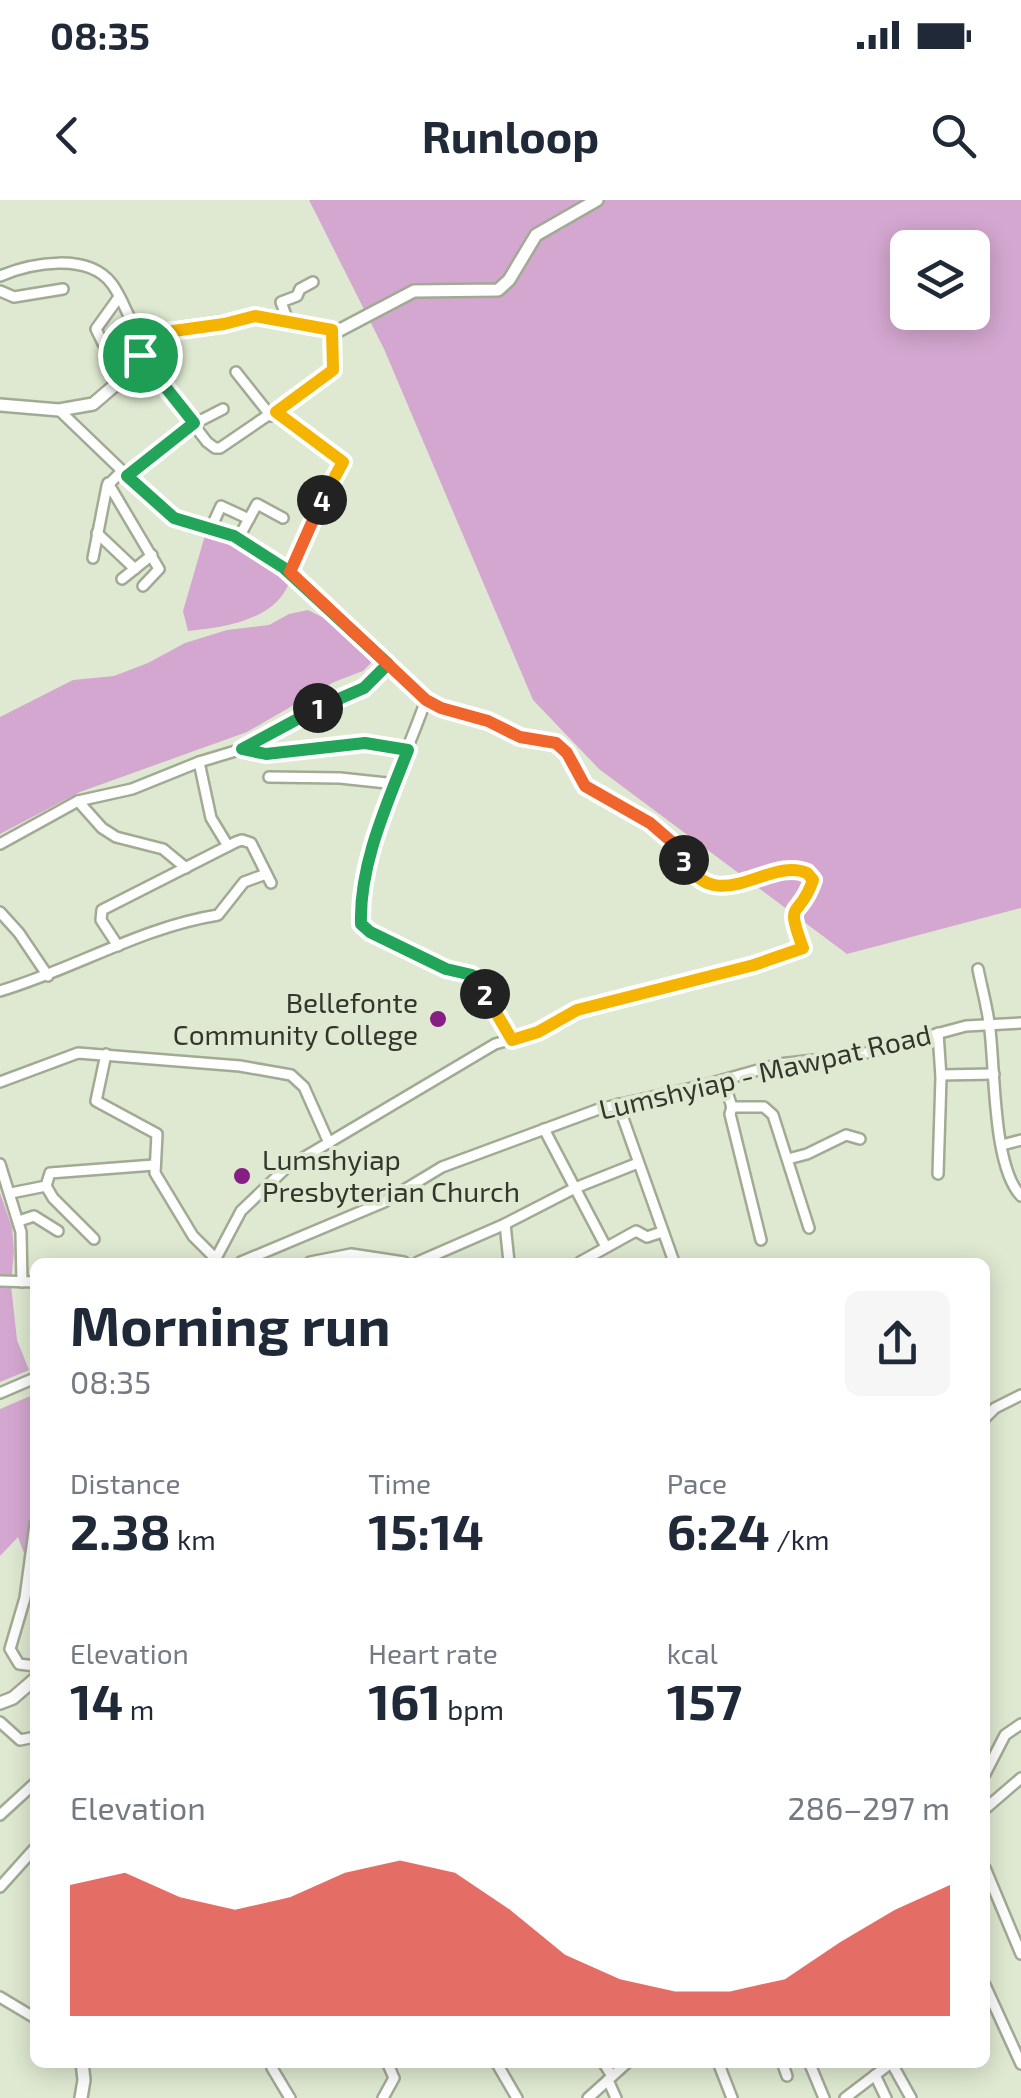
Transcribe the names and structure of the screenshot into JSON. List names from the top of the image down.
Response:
{
  "streets": {
    "street": ["Lumshyiap - Mawpat Road"]
  },
  "places": ["Bellefonte Community College", "Lumshyiap Presbyterian Church"],
  "page": {
    "status": "08:35",
    "header": "Runloop",
    "pins": [
      "4",
      "1",
      "3",
      "2"
    ],
    "heading": ["Morning run", "08:35"],
    "stats": [
      ["Distance", "2.38 km"],
      ["Time", "15:14"],
      ["Pace", "6:24 /km"],
      ["Elevation", "14 m"],
      ["Heart rate", "161 bpm"],
      ["kcal", "157"]
    ],
    "chart": ["Elevation", "286–297 m"]
  }
}
